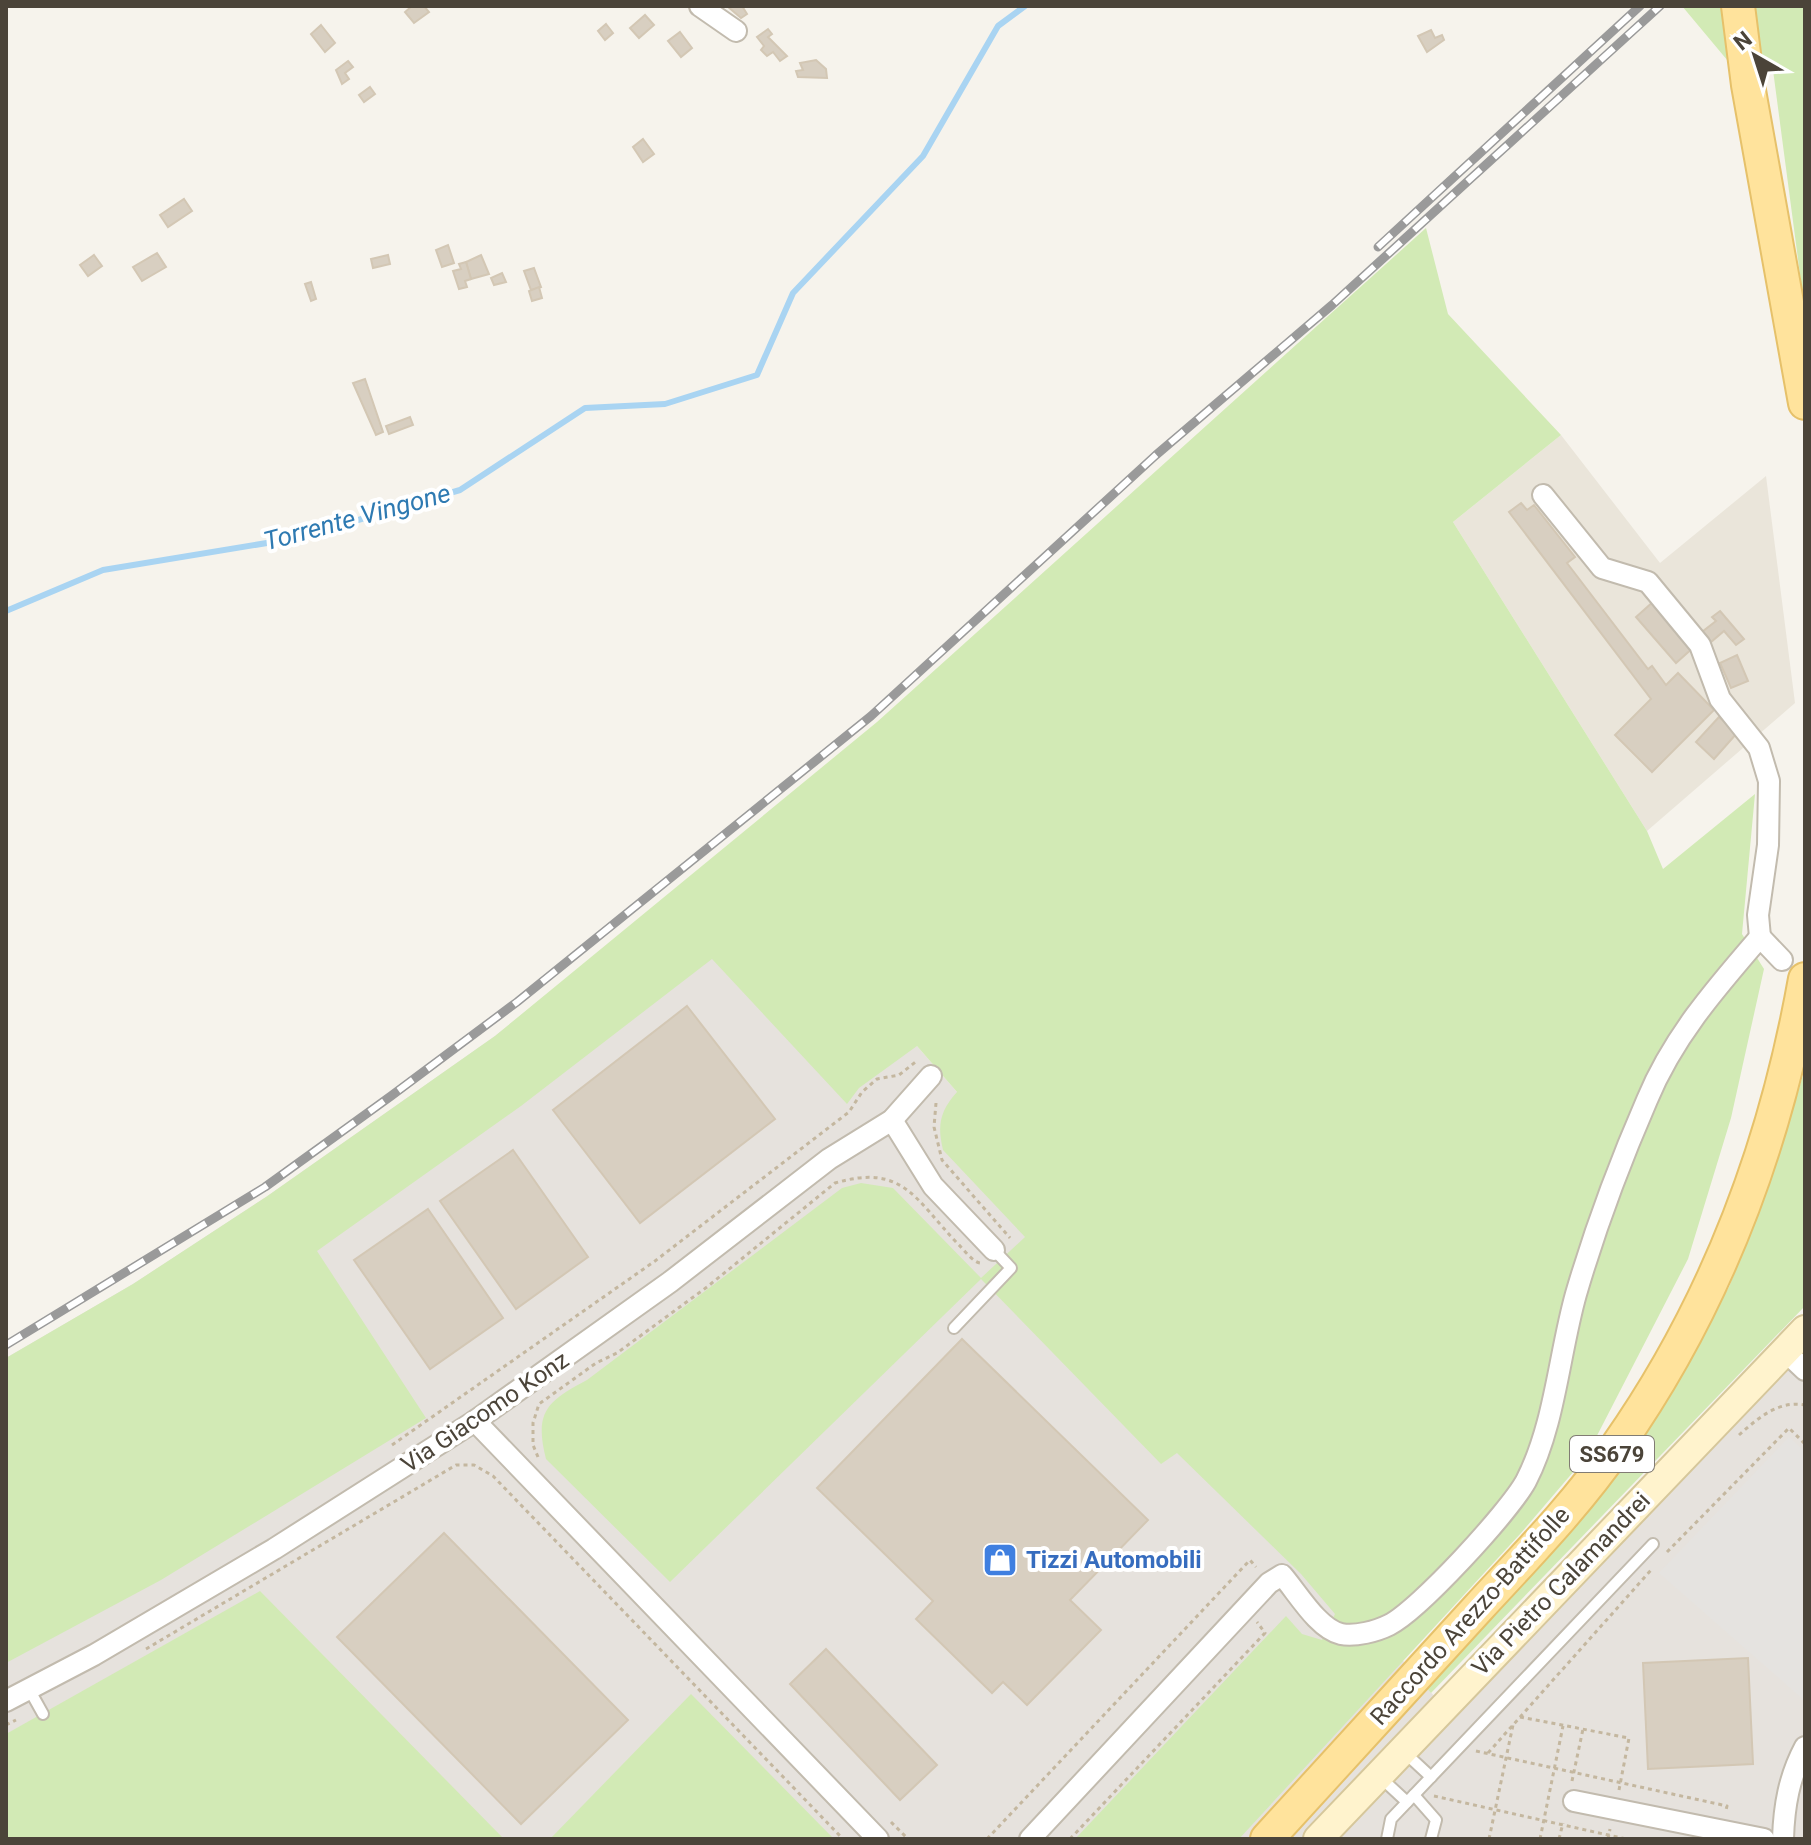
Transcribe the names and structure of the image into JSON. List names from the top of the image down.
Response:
{
  "streets": {
    "main road": ["SS679", "Via Pietro Calamandrei", "Raccordo Arezzo-Battifolle"],
    "street": ["Via Giacomo Konz"]
  },
  "water": ["Torrente Vingone"],
  "places": {
    "shop": ["Tizzi Automobili"]
  },
  "north": "top left"
}
